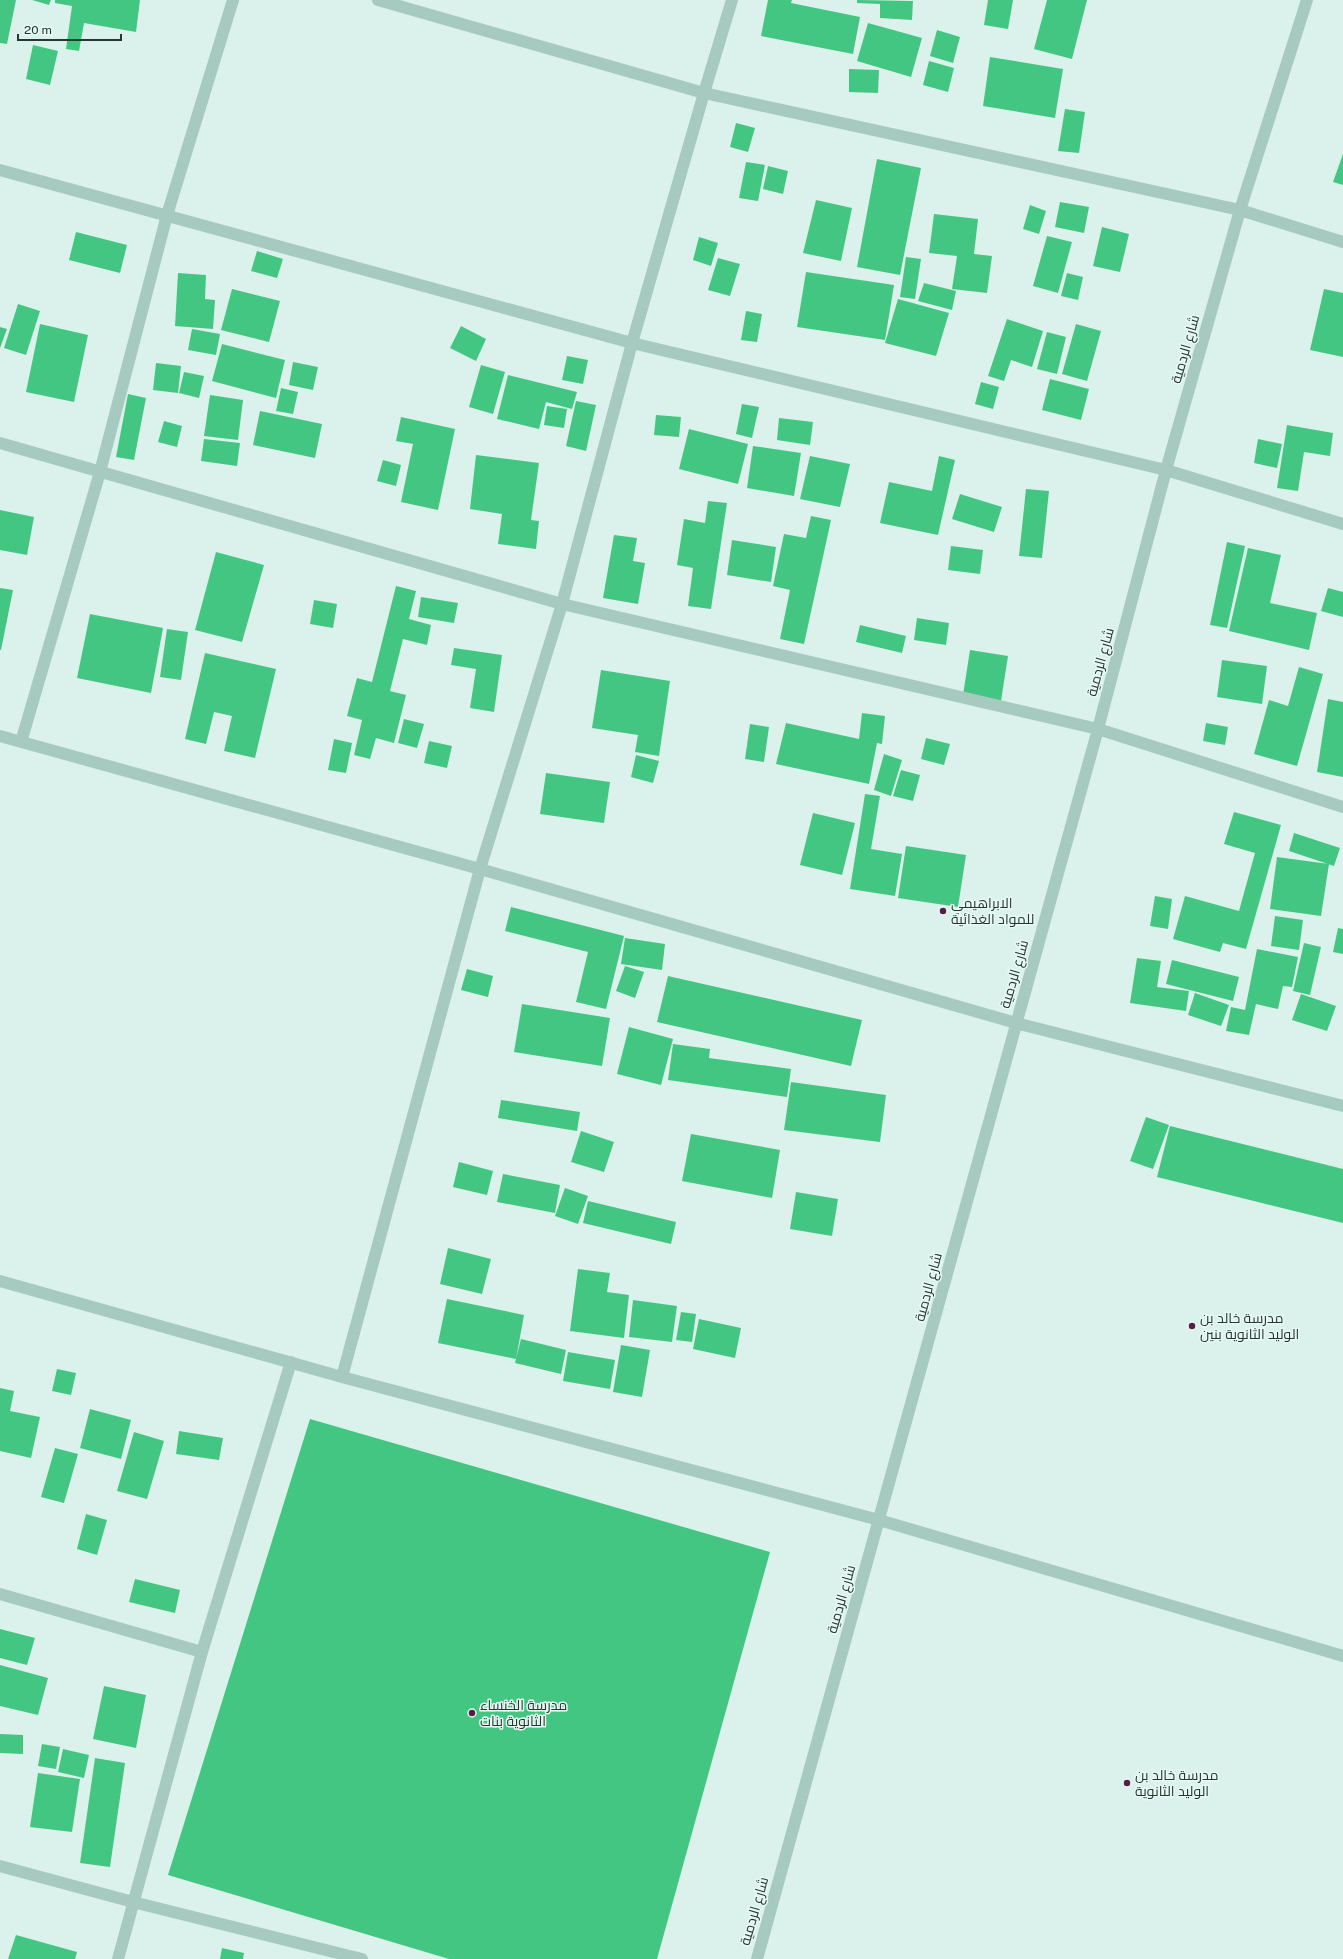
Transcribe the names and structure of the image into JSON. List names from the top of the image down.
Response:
{
  "streets": {
    "street": ["شارع الردمية"]
  },
  "places": [
    "الابراهيمي للمواد الغذائية",
    "مدرسة خالد بن الوليد الثانوية بنين",
    "مدرسة الخنساء الثانوية بنات",
    "مدرسة خالد بن الوليد الثانوية"
  ],
  "scale_bar": "20 m"
}
